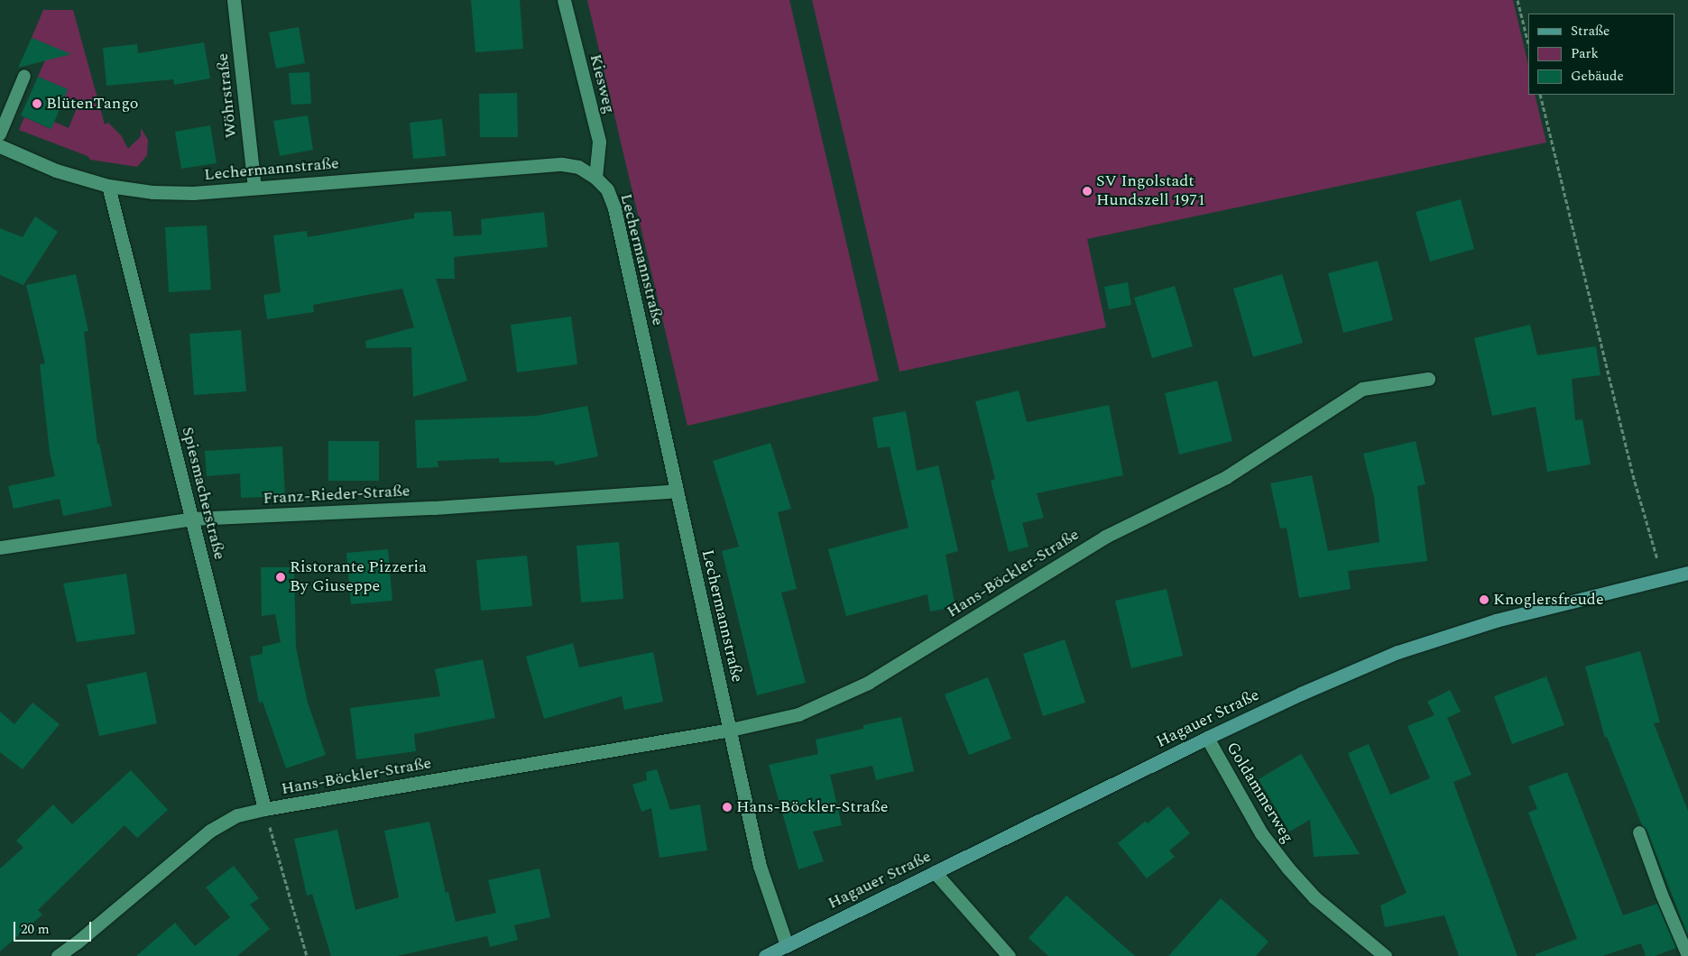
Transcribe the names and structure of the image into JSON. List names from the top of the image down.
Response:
{
  "streets": {
    "street": [
      "Kiesweg",
      "Wöhrstraße",
      "Lechermannstraße",
      "Spiesmacherstraße",
      "Franz-Rieder-Straße",
      "Hans-Böckler-Straße",
      "Hagauer Straße",
      "Goldammerweg"
    ]
  },
  "crossings": [
    ["Kiesweg", "Lechermannstraße"],
    ["Wöhrstraße", "Lechermannstraße"],
    ["Lechermannstraße", "Spiesmacherstraße"],
    ["Lechermannstraße", "Franz-Rieder-Straße"],
    ["Lechermannstraße", "Hans-Böckler-Straße"],
    ["Lechermannstraße", "Hagauer Straße"],
    ["Spiesmacherstraße", "Franz-Rieder-Straße"],
    ["Spiesmacherstraße", "Hans-Böckler-Straße"],
    ["Hagauer Straße", "Goldammerweg"]
  ],
  "places": [
    "BlütenTango",
    "SV Ingolstadt Hundszell 1971",
    "Ristorante Pizzeria By Giuseppe",
    "Knoglersfreude",
    "Hans-Böckler-Straße"
  ],
  "legend": ["Straße", "Park", "Gebäude"],
  "scale_bar": "20 m"
}
